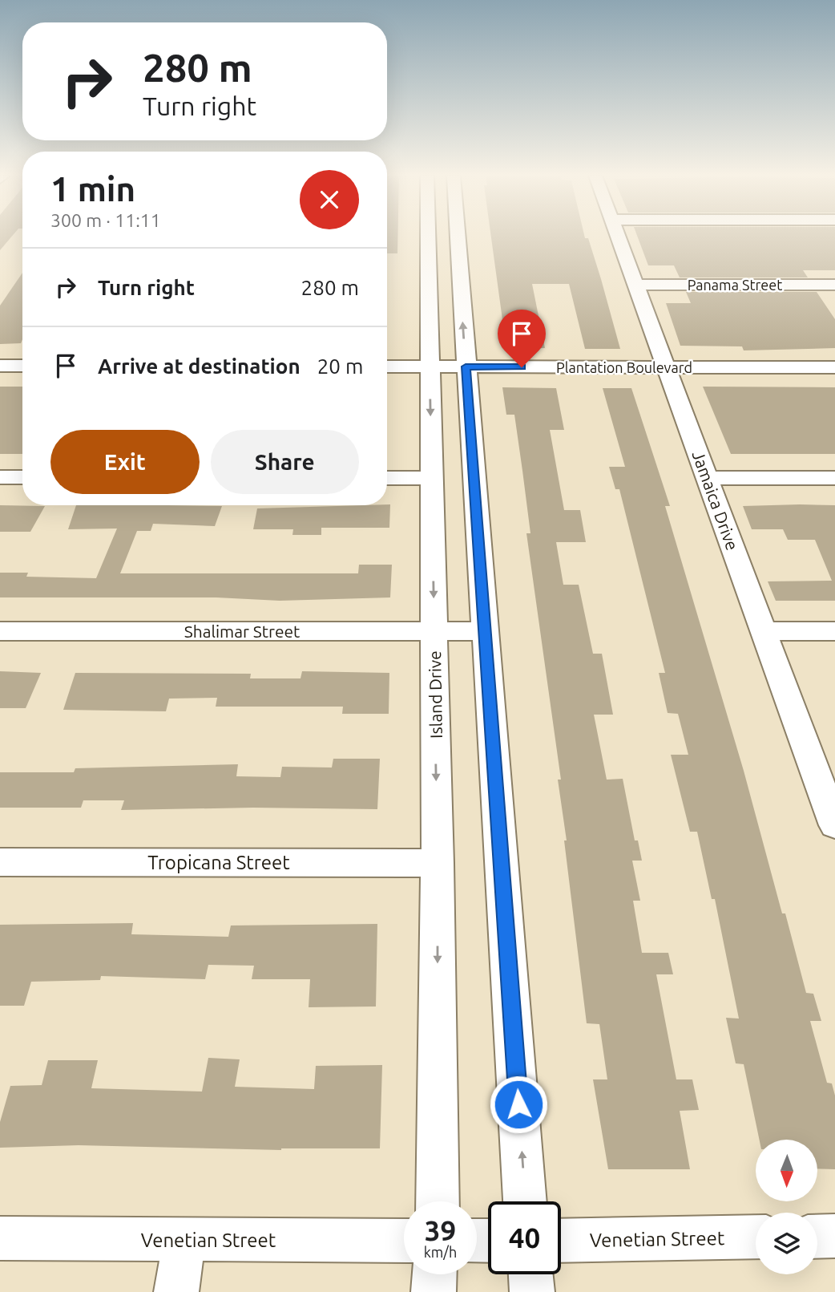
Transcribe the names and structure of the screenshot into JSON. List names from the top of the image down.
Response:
{
  "streets": {
    "street": [
      "Panama Street",
      "Plantation Boulevard",
      "Jamaica Drive",
      "Shalimar Street",
      "Island Drive",
      "Tropicana Street",
      "Venetian Street"
    ]
  },
  "crossings": [
    ["Panama Street", "Jamaica Drive"],
    ["Plantation Boulevard", "Jamaica Drive"],
    ["Plantation Boulevard", "Island Drive"],
    ["Shalimar Street", "Island Drive"],
    ["Island Drive", "Tropicana Street"]
  ],
  "north": "bottom",
  "page": {
    "turn": ["280 m", "Turn right"],
    "heading": ["1 min", "300 m · 11:11"],
    "list": [
      {
        "name": "Turn right",
        "value": "280 m"
      },
      {
        "name": "Arrive at destination",
        "value": "20 m"
      }
    ],
    "buttons": ["Exit", "Share"],
    "speed": "39 km/h",
    "limit": "40"
  }
}
